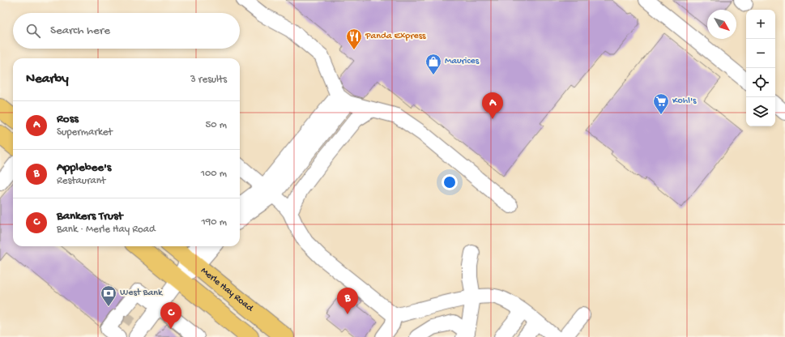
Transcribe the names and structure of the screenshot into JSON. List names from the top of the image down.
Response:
{
  "streets": {
    "main road": ["Merle Hay Road"]
  },
  "places": {
    "restaurant": ["Panda Express"],
    "shop": ["Maurices"],
    "supermarket": ["Kohl's"],
    "bank": ["West Bank"]
  },
  "north": "bottom right",
  "page": {
    "map_buttons": ["+", "−"],
    "search": "Search here",
    "heading": ["Nearby", "3 results"],
    "pins": ["A", "B", "C"],
    "list": [
      {
        "mark": "A",
        "name": "Ross",
        "note": "Supermarket",
        "value": "50 m"
      },
      {
        "mark": "B",
        "name": "Applebee's",
        "note": "Restaurant",
        "value": "100 m"
      },
      {
        "mark": "C",
        "name": "Bankers Trust",
        "note": "Bank · Merle Hay Road",
        "value": "190 m"
      }
    ]
  }
}
